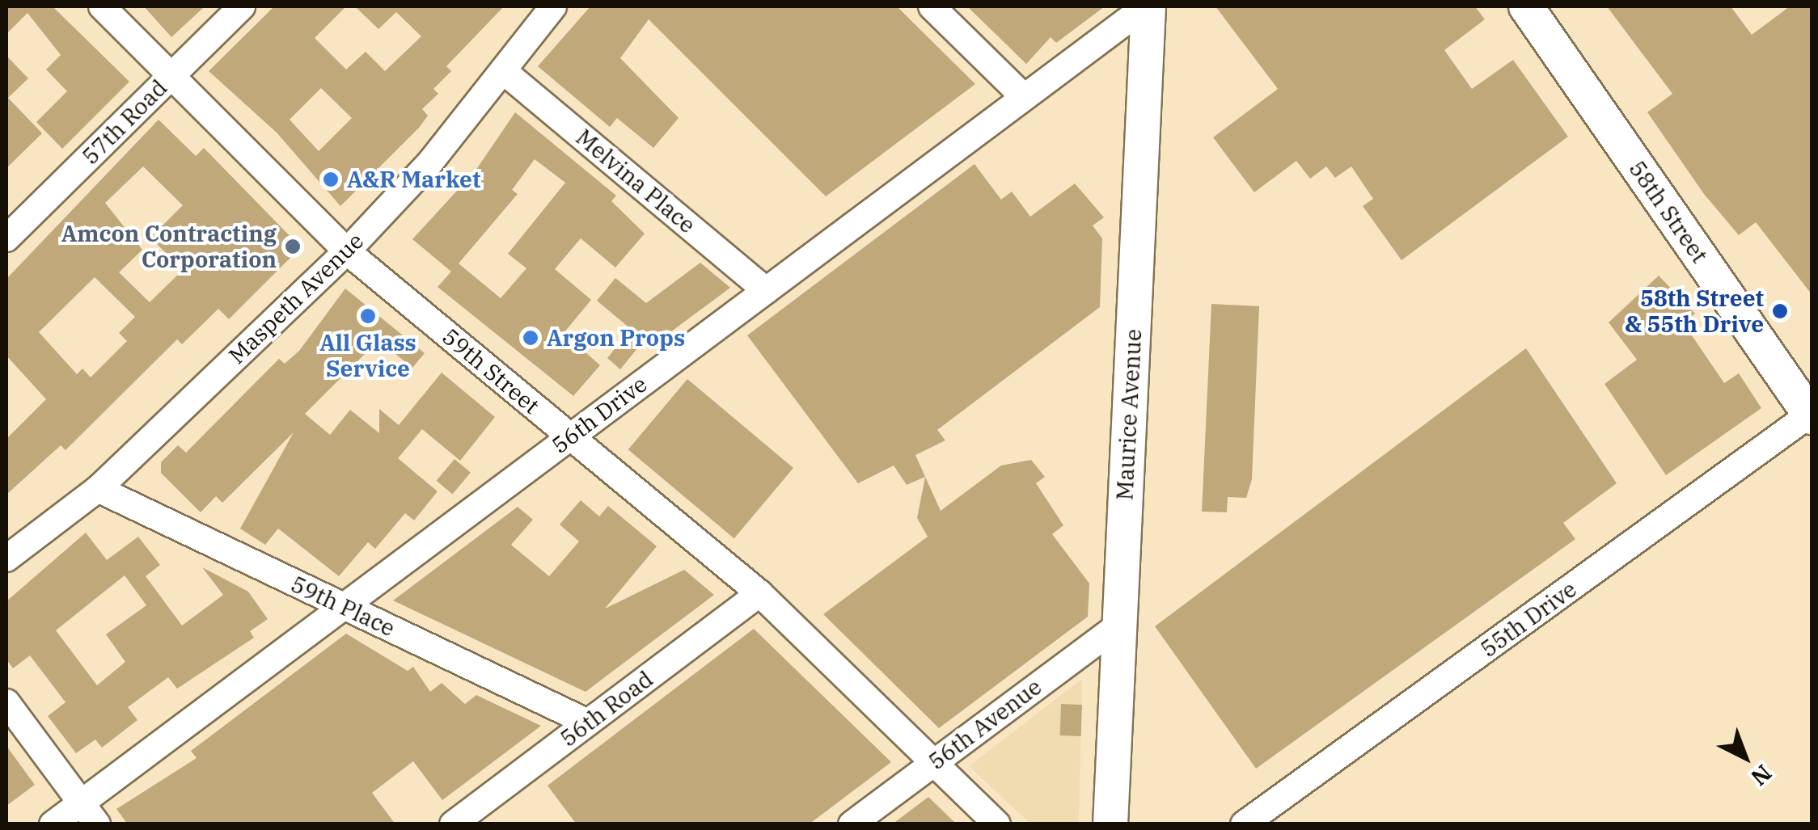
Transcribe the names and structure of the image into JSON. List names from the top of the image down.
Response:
{
  "streets": {
    "main road": ["58th Street", "Maurice Avenue"],
    "street": [
      "57th Road",
      "Melvina Place",
      "Maspeth Avenue",
      "59th Street",
      "56th Drive",
      "59th Place",
      "55th Drive",
      "56th Road",
      "56th Avenue"
    ]
  },
  "crossings": [
    ["57th Road", "59th Street"],
    ["Melvina Place", "Maspeth Avenue"],
    ["Melvina Place", "56th Drive"],
    ["58th Street", "55th Drive"],
    ["Maspeth Avenue", "59th Street"],
    ["Maspeth Avenue", "59th Place"],
    ["59th Street", "56th Drive"],
    ["59th Street", "56th Road"],
    ["59th Street", "56th Avenue"],
    ["56th Drive", "Maurice Avenue"],
    ["56th Drive", "59th Place"],
    ["Maurice Avenue", "56th Avenue"],
    ["59th Place", "56th Road"]
  ],
  "places": [
    "A&R Market",
    "Amcon Contracting Corporation",
    "58th Street & 55th Drive",
    "All Glass Service",
    "Argon Props"
  ],
  "north": "bottom right"
}
